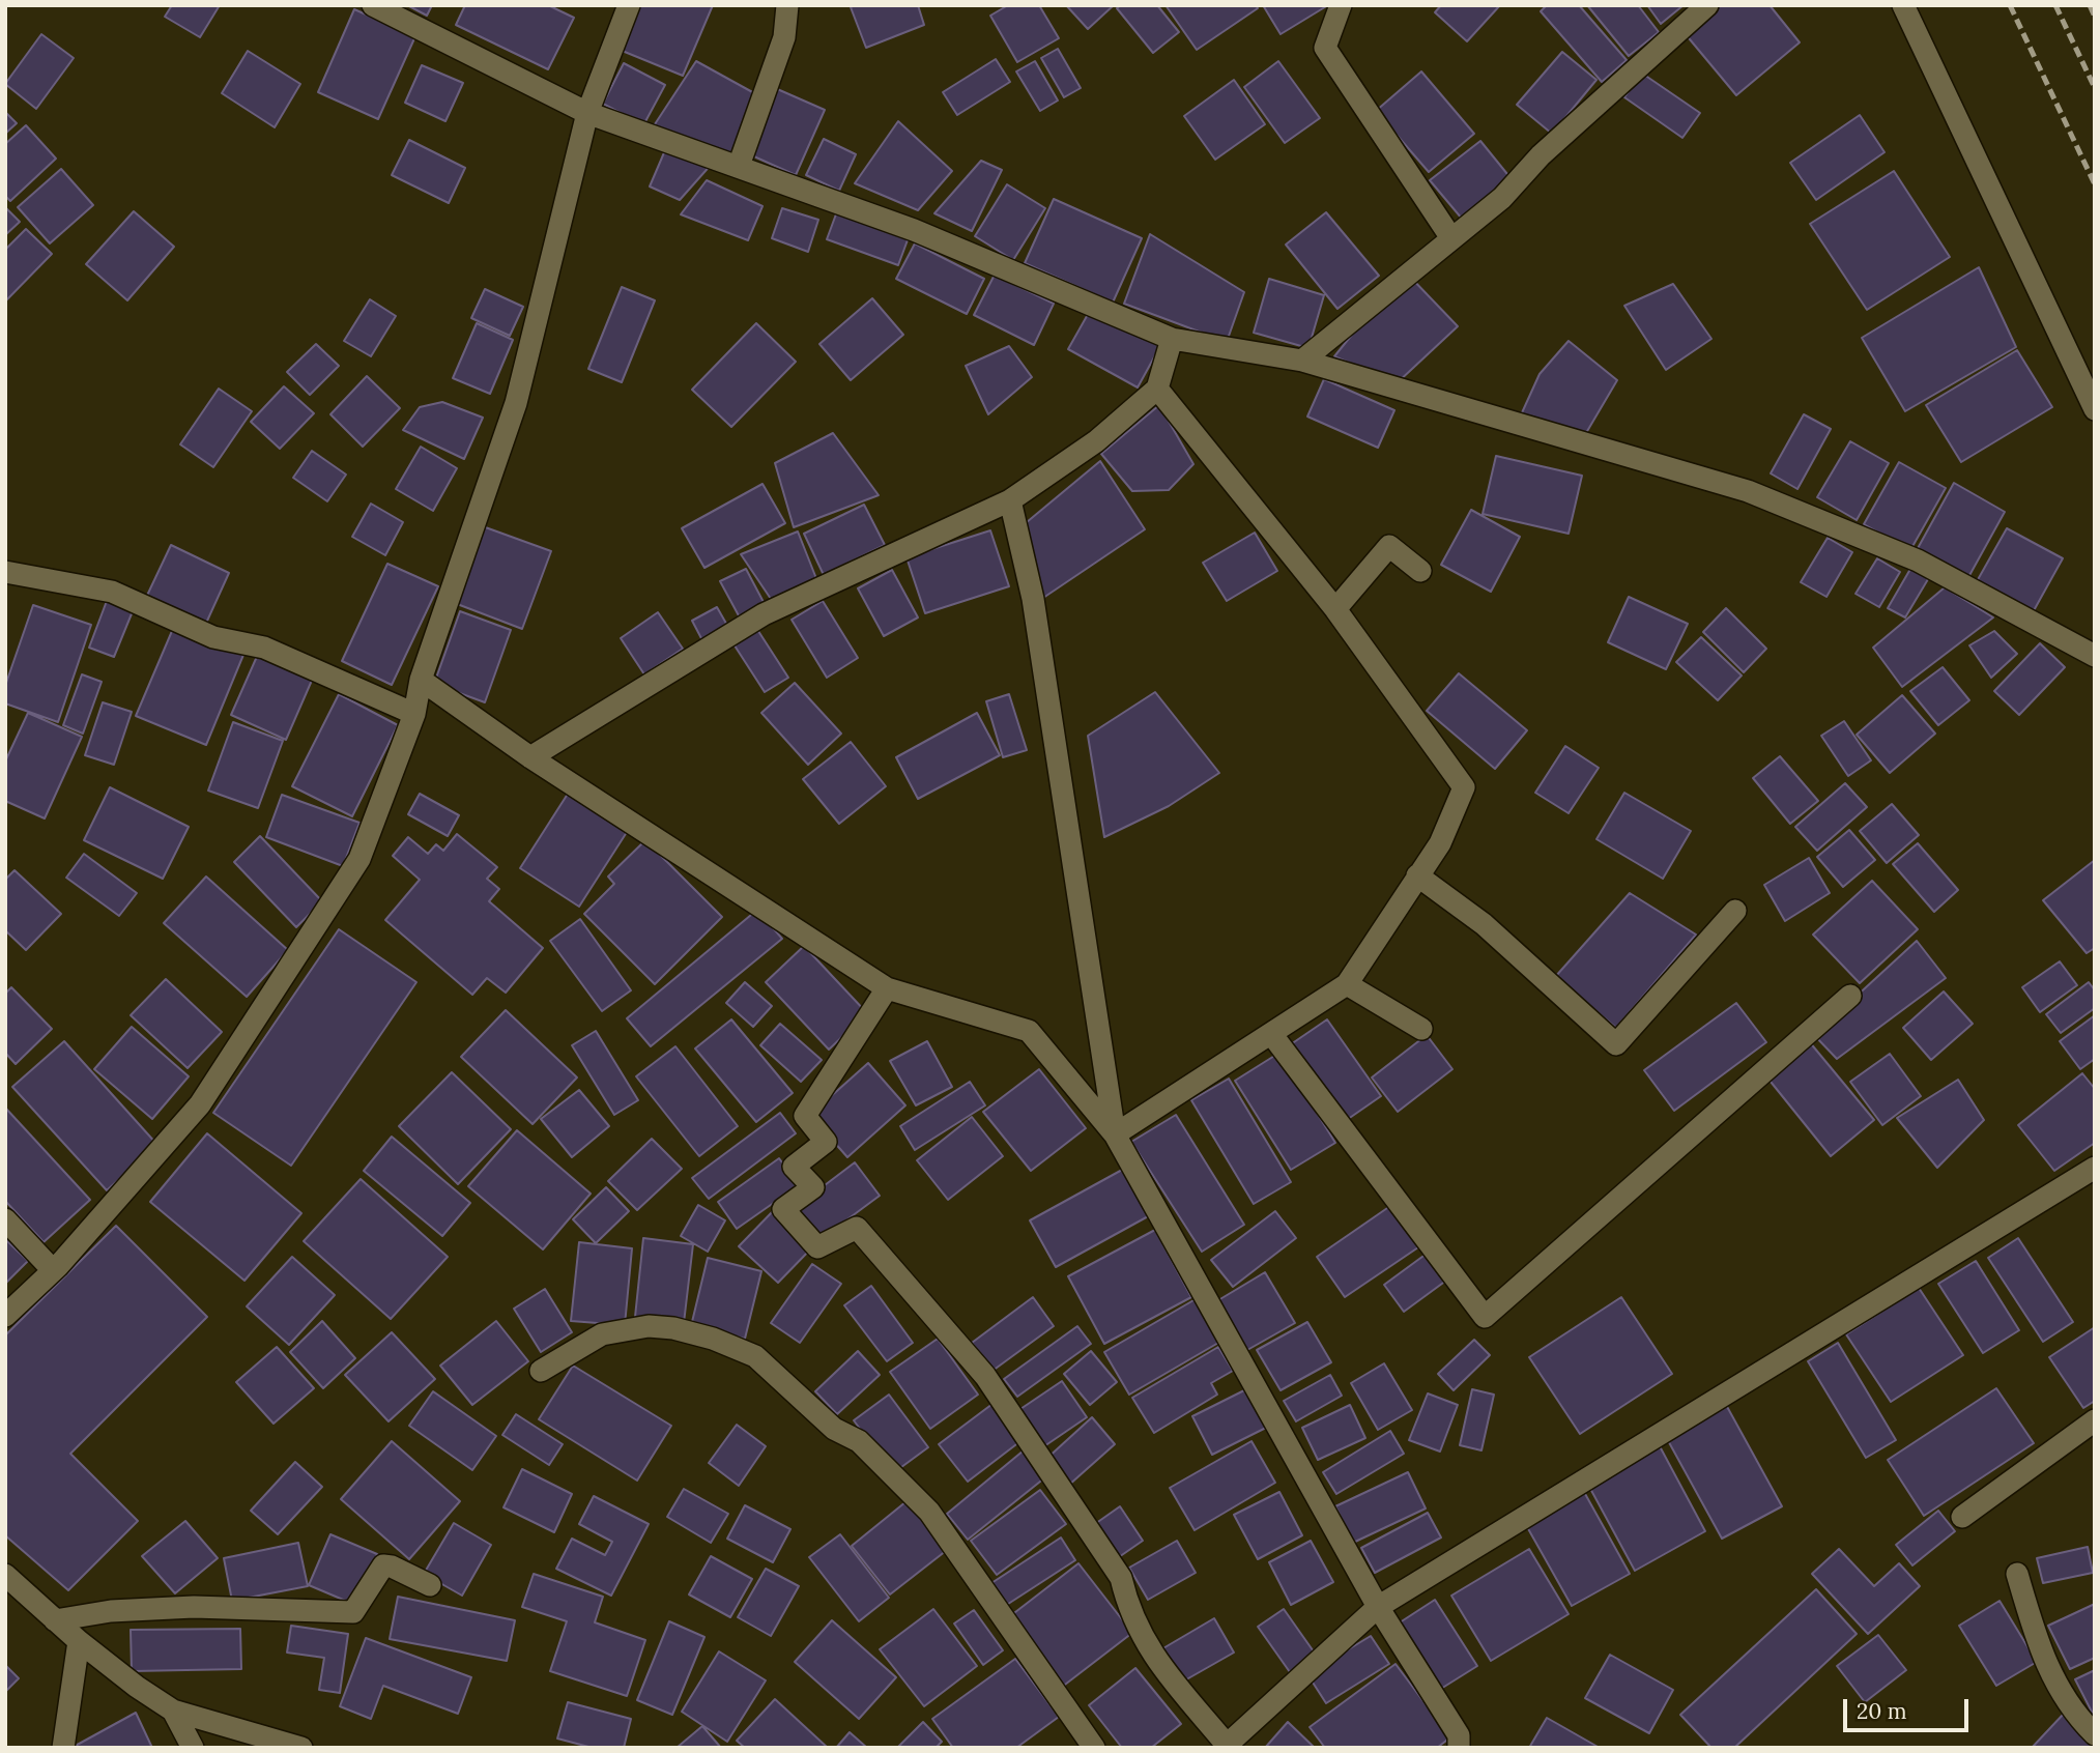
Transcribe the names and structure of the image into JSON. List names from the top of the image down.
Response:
{
  "scale_bar": "20 m"
}
